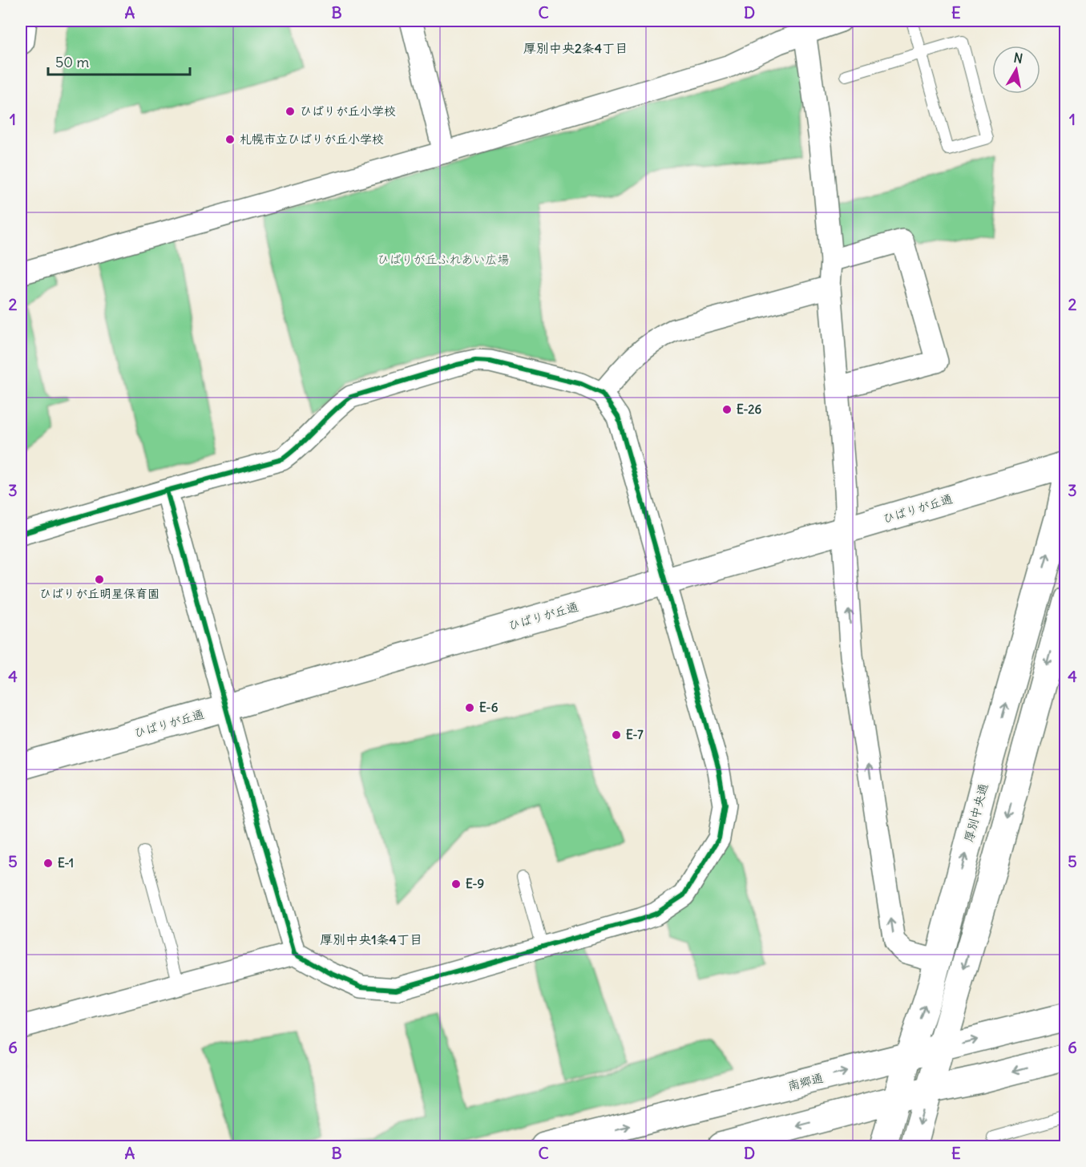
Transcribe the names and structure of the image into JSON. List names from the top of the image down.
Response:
{
  "streets": {
    "street": ["ひばりが丘通", "厚別中央通", "南郷通"]
  },
  "crossings": [
    ["厚別中央通", "南郷通"]
  ],
  "districts": ["厚別中央2条4丁目", "厚別中央1条4丁目"],
  "parks": ["ひばりが丘ふれあい広場"],
  "places": [
    "ひばりが丘小学校",
    "札幌市立ひばりが丘小学校",
    "E-26",
    "ひばりが丘明星保育園",
    "E-6",
    "E-7",
    "E-1",
    "E-9"
  ],
  "scale_bar": "50 m",
  "north": "top",
  "grid": {
    "columns": [
      "A",
      "B",
      "C",
      "D",
      "E"
    ],
    "rows": [
      "1",
      "2",
      "3",
      "4",
      "5",
      "6"
    ]
  }
}
